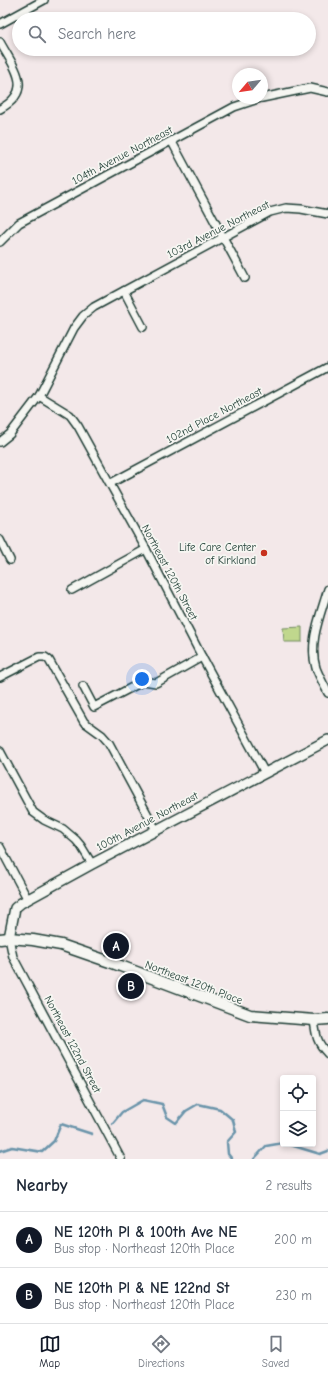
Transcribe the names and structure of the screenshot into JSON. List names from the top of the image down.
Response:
{
  "streets": {
    "main road": ["Northeast 120th Place"],
    "street": [
      "104th Avenue Northeast",
      "103rd Avenue Northeast",
      "102nd Place Northeast",
      "Northeast 120th Street",
      "100th Avenue Northeast",
      "Northeast 122nd Street"
    ]
  },
  "crossings": [
    ["103rd Avenue Northeast", "Northeast 120th Street"],
    ["102nd Place Northeast", "Northeast 120th Street"],
    ["Northeast 120th Street", "100th Avenue Northeast"],
    ["100th Avenue Northeast", "Northeast 120th Place"],
    ["100th Avenue Northeast", "Northeast 122nd Street"],
    ["Northeast 120th Place", "Northeast 122nd Street"]
  ],
  "places": ["Life Care Center of Kirkland"],
  "north": "bottom left",
  "page": {
    "search": "Search here",
    "pins": ["A", "B"],
    "heading": ["Nearby", "2 results"],
    "list": [
      {
        "mark": "A",
        "name": "NE 120th Pl & 100th Ave NE",
        "note": "Bus stop · Northeast 120th Place",
        "value": "200 m"
      },
      {
        "mark": "B",
        "name": "NE 120th Pl & NE 122nd St",
        "note": "Bus stop · Northeast 120th Place",
        "value": "230 m"
      }
    ],
    "nav": ["Map", "Directions", "Saved"]
  }
}
